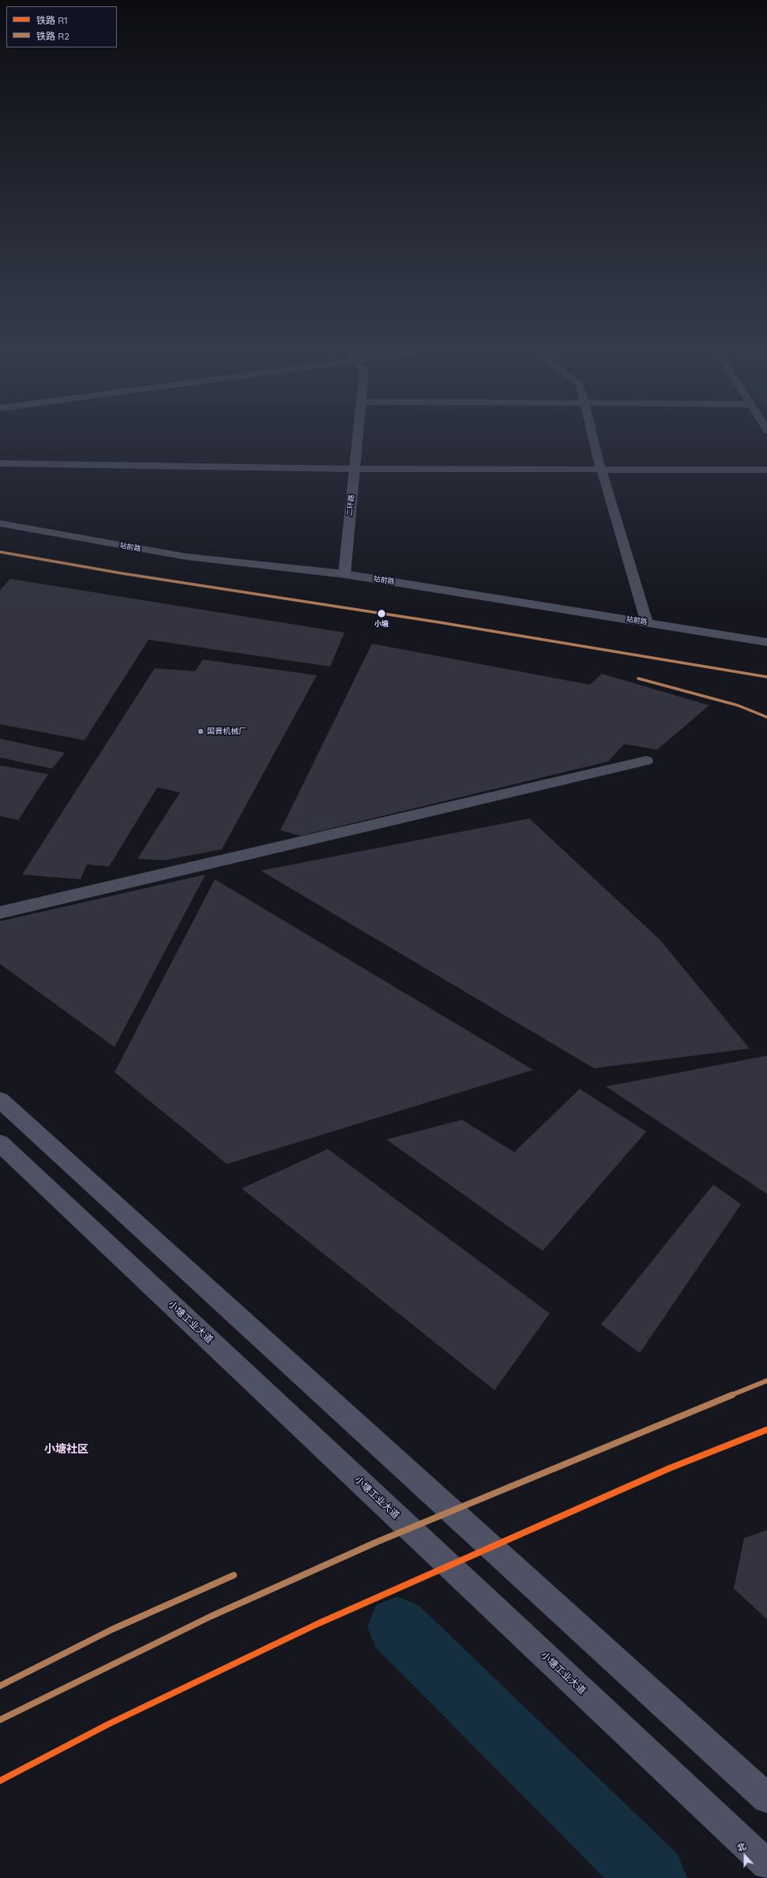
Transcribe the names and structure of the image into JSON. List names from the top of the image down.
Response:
{
  "streets": {
    "main road": ["二环路", "小塘工业大道"],
    "street": ["站前路"]
  },
  "crossings": [
    ["二环路", "站前路"]
  ],
  "districts": ["小塘社区"],
  "places": ["小塘", "国晋机械厂"],
  "lines": ["rail line R2", "rail line R1"],
  "legend": ["铁路 R1", "铁路 R2"],
  "north": "top"
}
